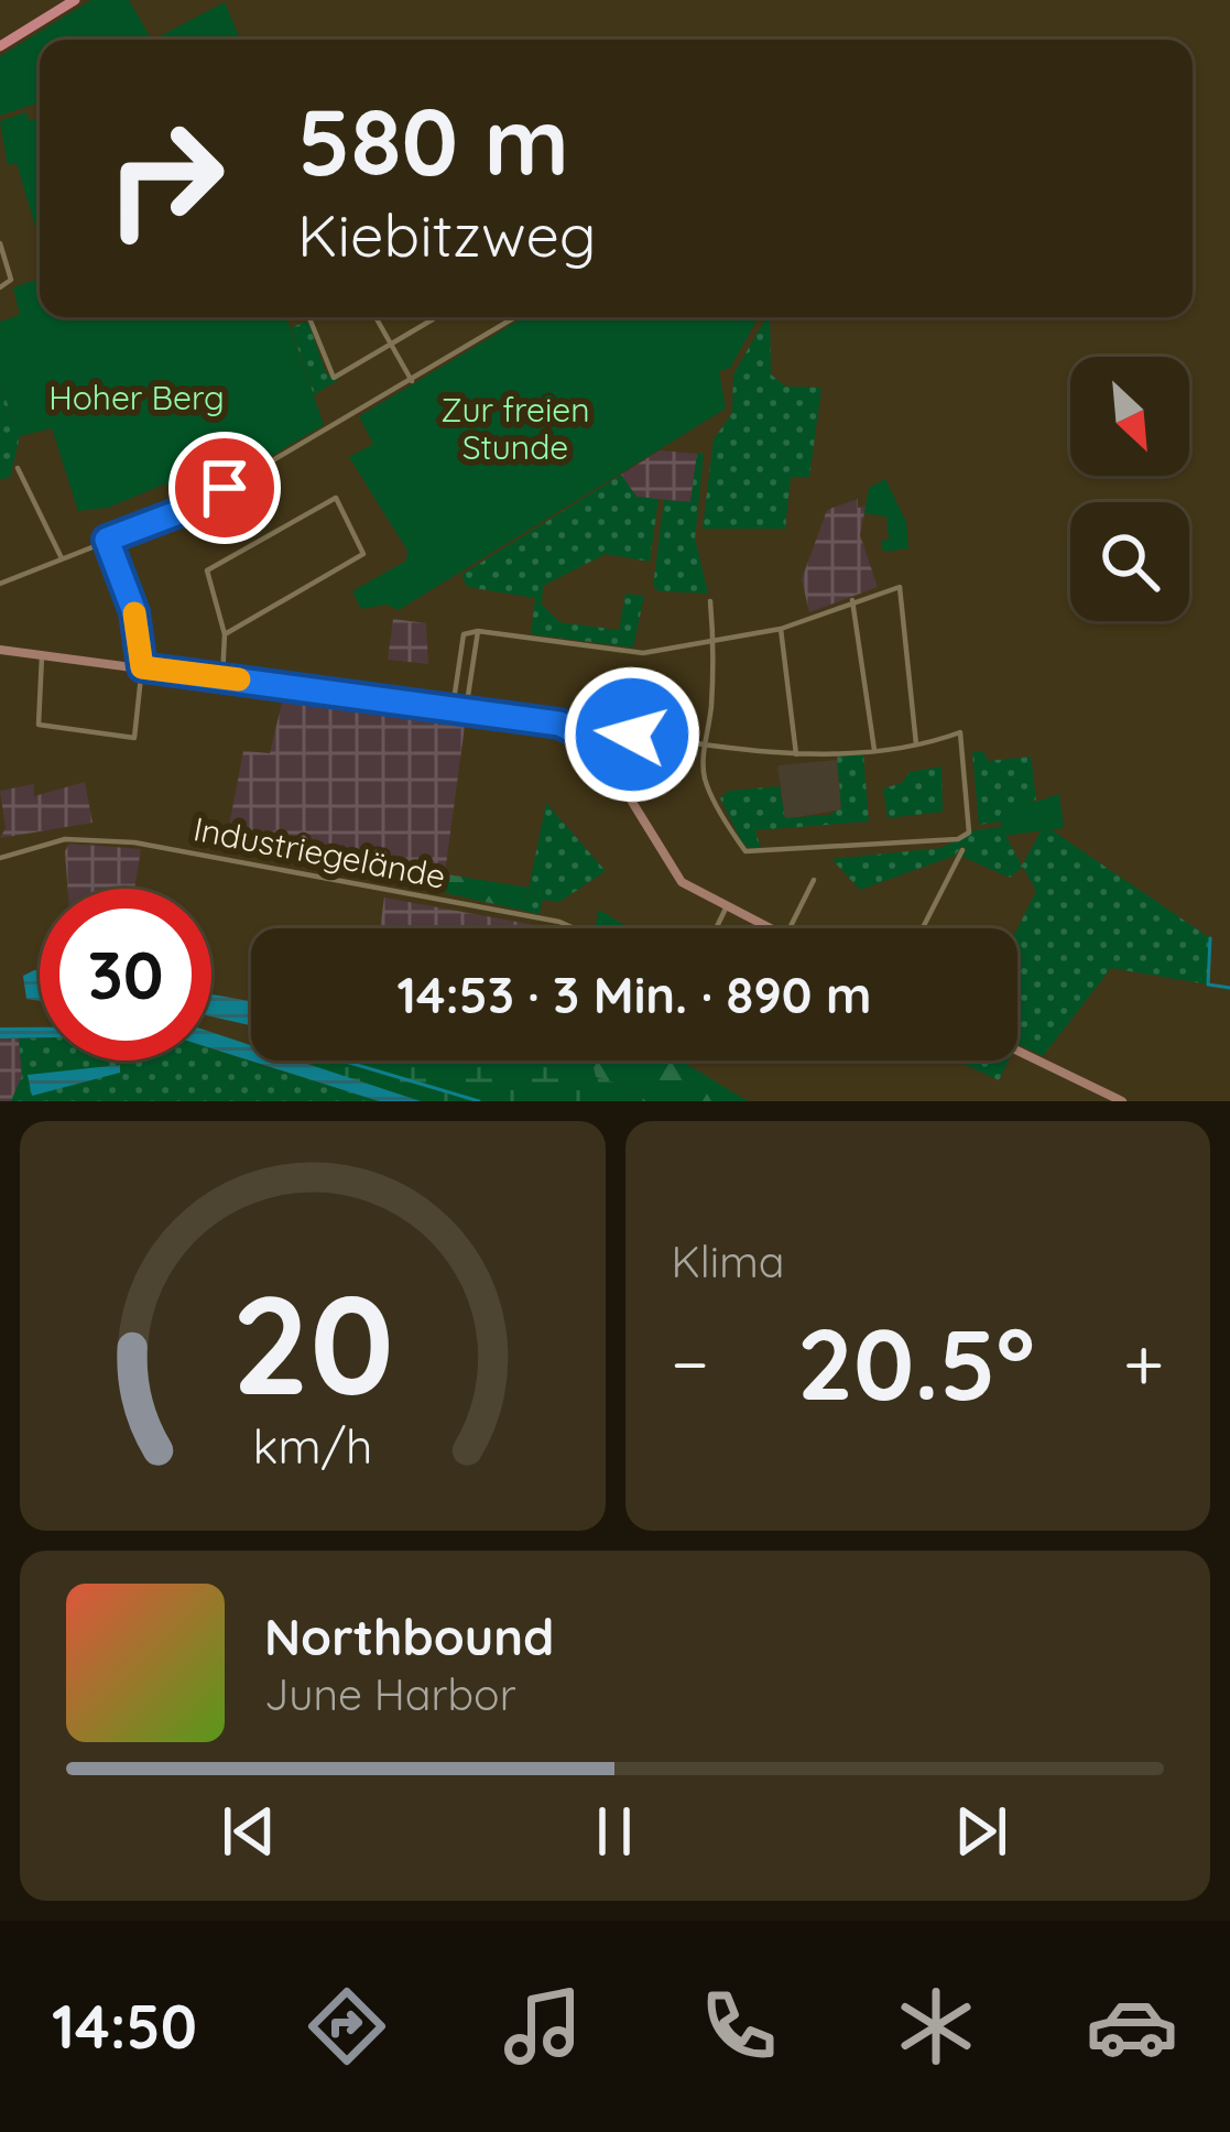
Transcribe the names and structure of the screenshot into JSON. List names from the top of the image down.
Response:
{
  "streets": {
    "street": ["Industriegelände"]
  },
  "parks": ["Hoher Berg", "Zur freien Stunde"],
  "north": "bottom right",
  "page": {
    "turn": ["580 m", "Kiebitzweg"],
    "limit": "30",
    "trip": "14:53 · 3 Min. · 890 m",
    "tile": "Klima",
    "heat": ["−", "20.5°", "+"],
    "song": ["Northbound", "June Harbor"],
    "tabs": "14:50",
    "gauge": ["20", "km/h"]
  }
}
